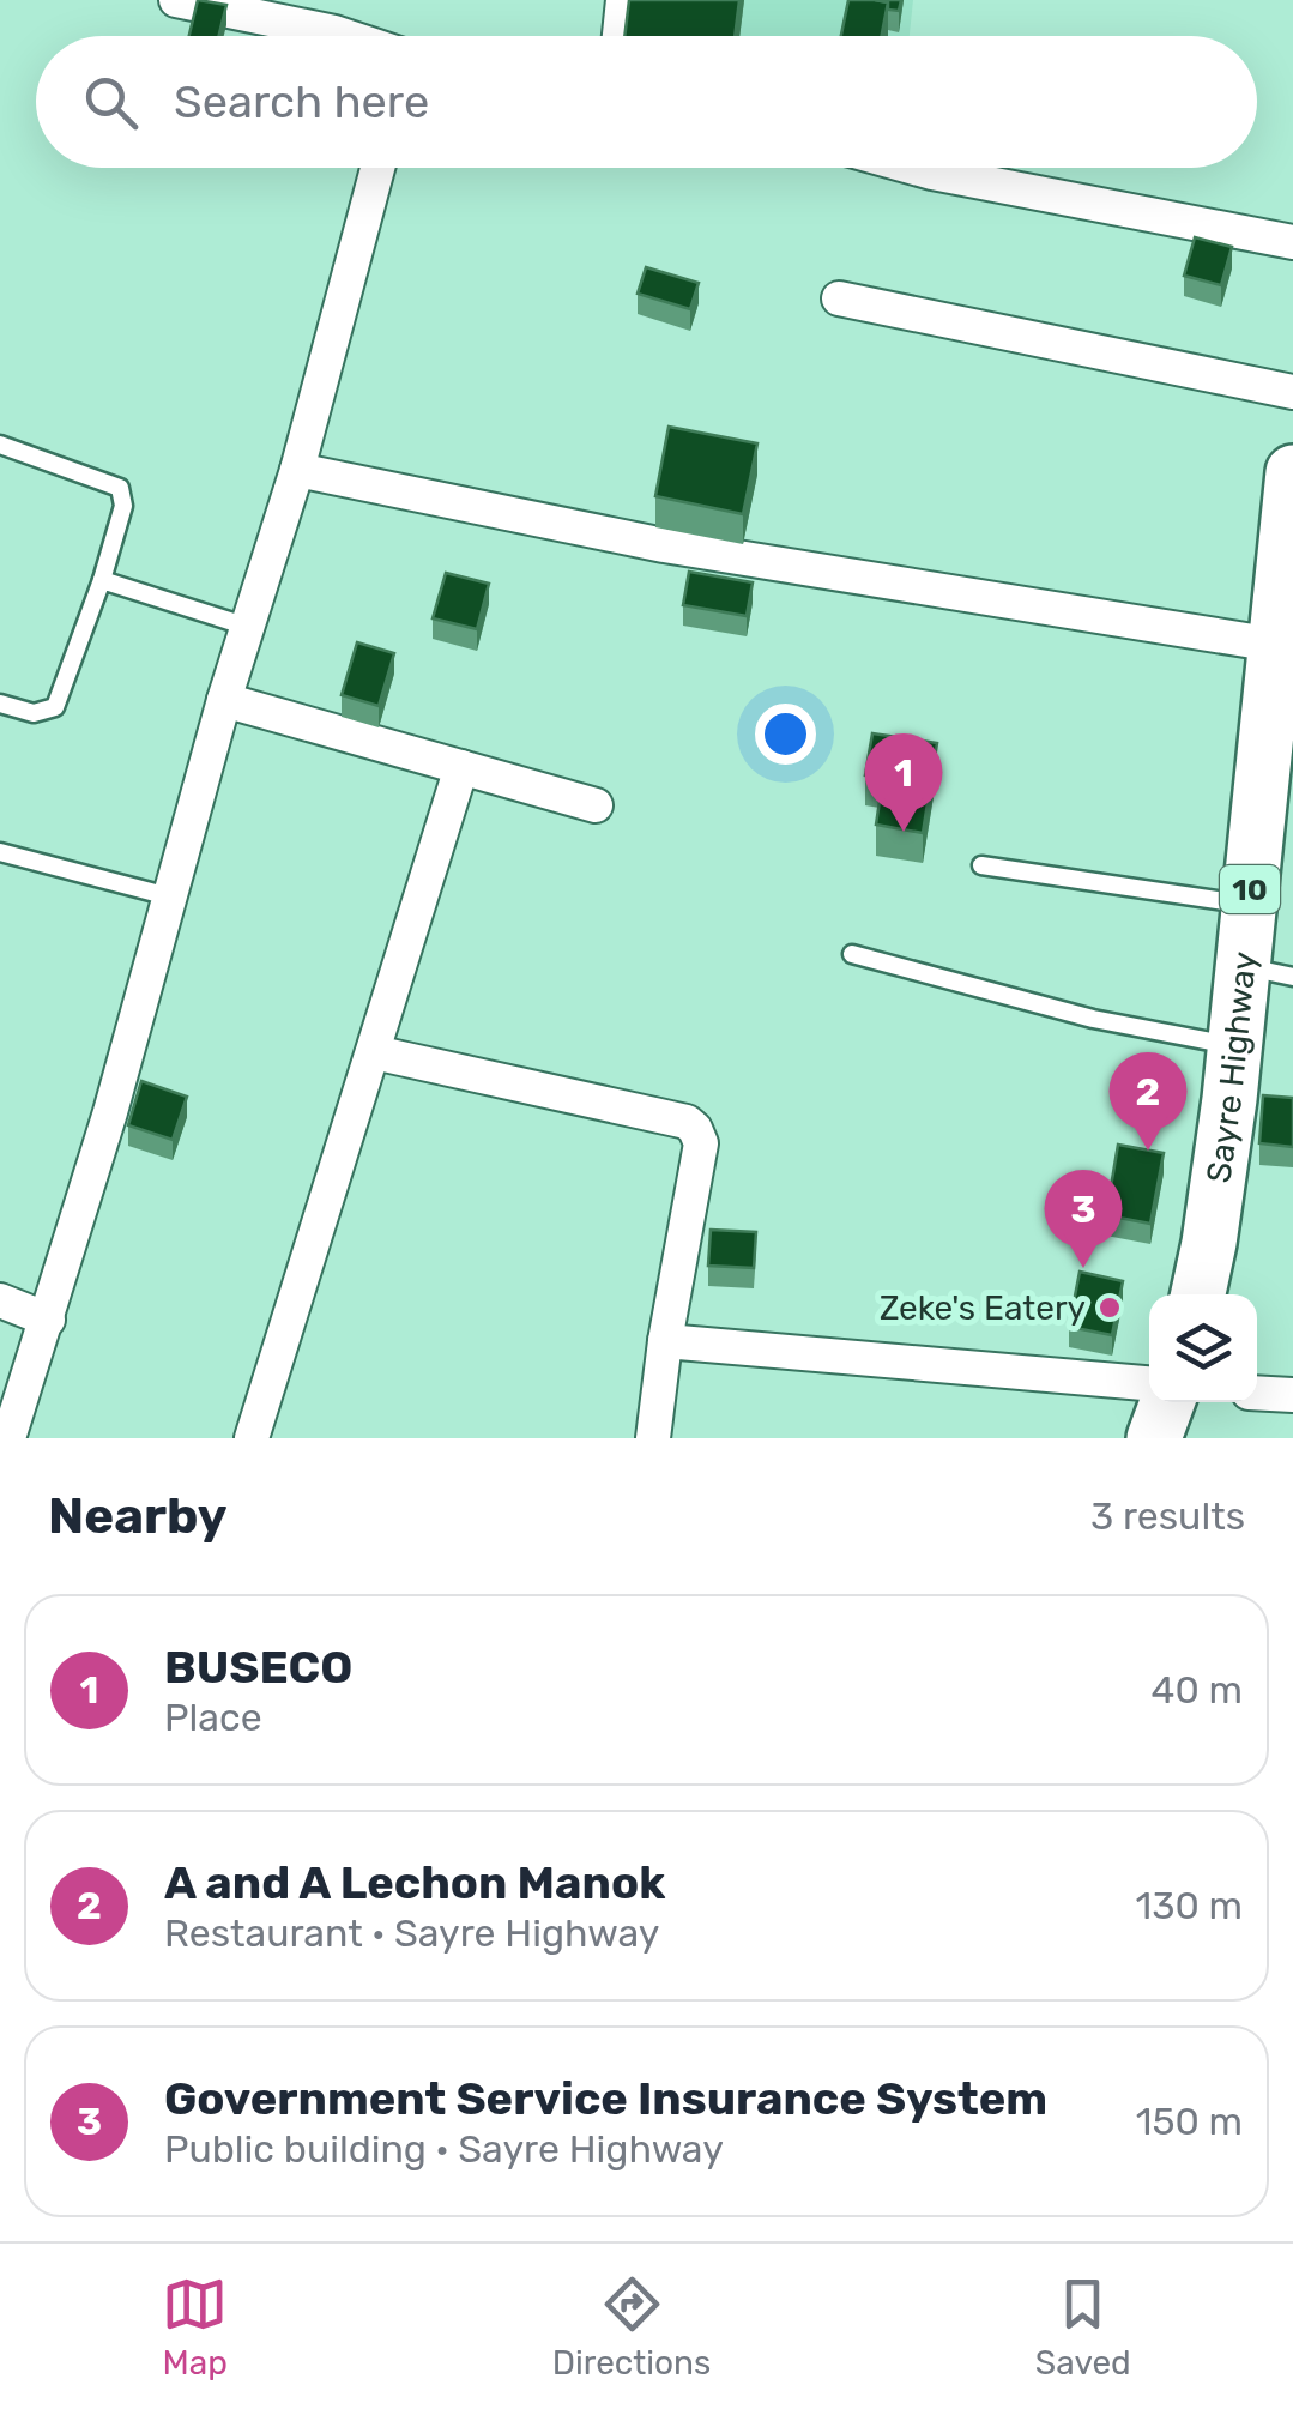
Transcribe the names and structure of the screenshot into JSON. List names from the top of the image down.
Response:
{
  "streets": {
    "highway": ["10", "Sayre Highway"]
  },
  "places": ["Zeke's Eatery"],
  "page": {
    "search": "Search here",
    "pins": ["1", "2", "3"],
    "heading": ["Nearby", "3 results"],
    "list": [
      {
        "mark": "1",
        "name": "BUSECO",
        "note": "Place",
        "value": "40 m"
      },
      {
        "mark": "2",
        "name": "A and A Lechon Manok",
        "note": "Restaurant · Sayre Highway",
        "value": "130 m"
      },
      {
        "mark": "3",
        "name": "Government Service Insurance System",
        "note": "Public building · Sayre Highway",
        "value": "150 m"
      }
    ],
    "nav": ["Map", "Directions", "Saved"]
  }
}
